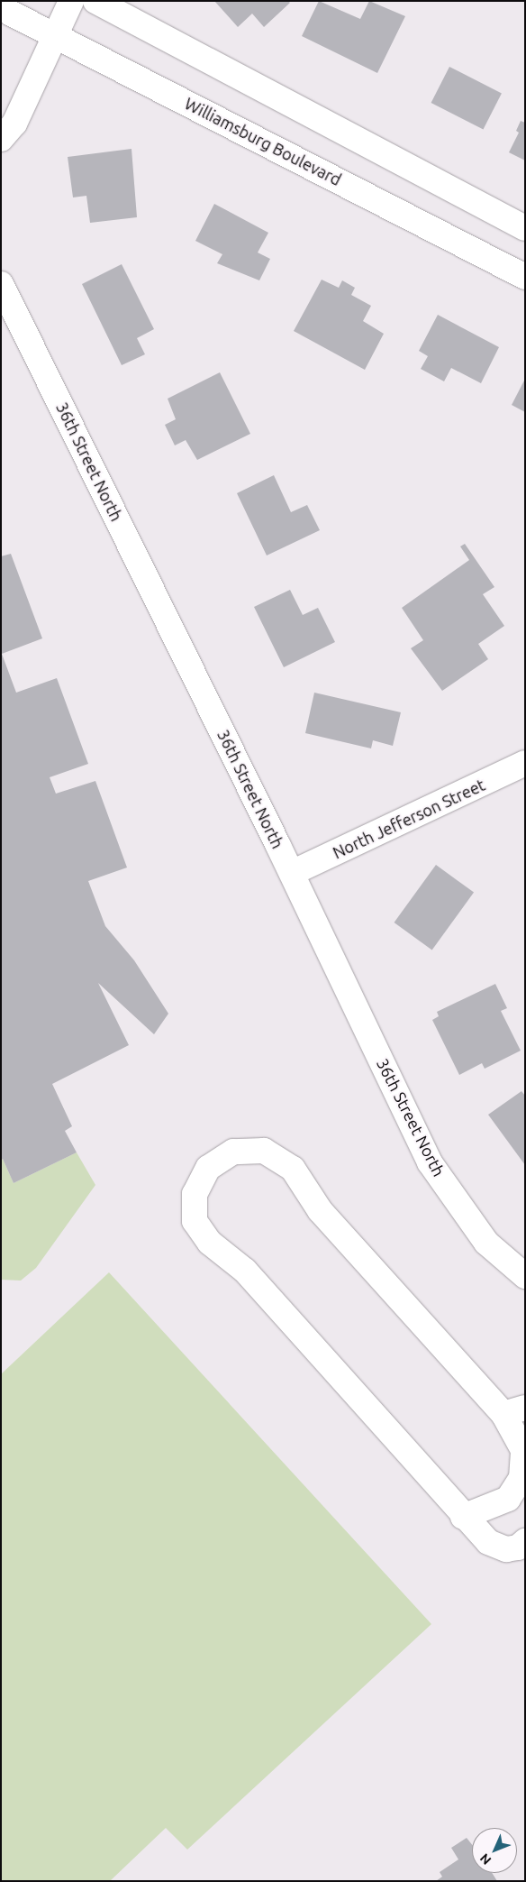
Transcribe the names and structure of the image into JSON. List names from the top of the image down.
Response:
{
  "streets": {
    "street": ["Williamsburg Boulevard", "36th Street North", "North Jefferson Street"]
  },
  "crossings": [
    ["36th Street North", "North Jefferson Street"]
  ],
  "north": "bottom left"
}
